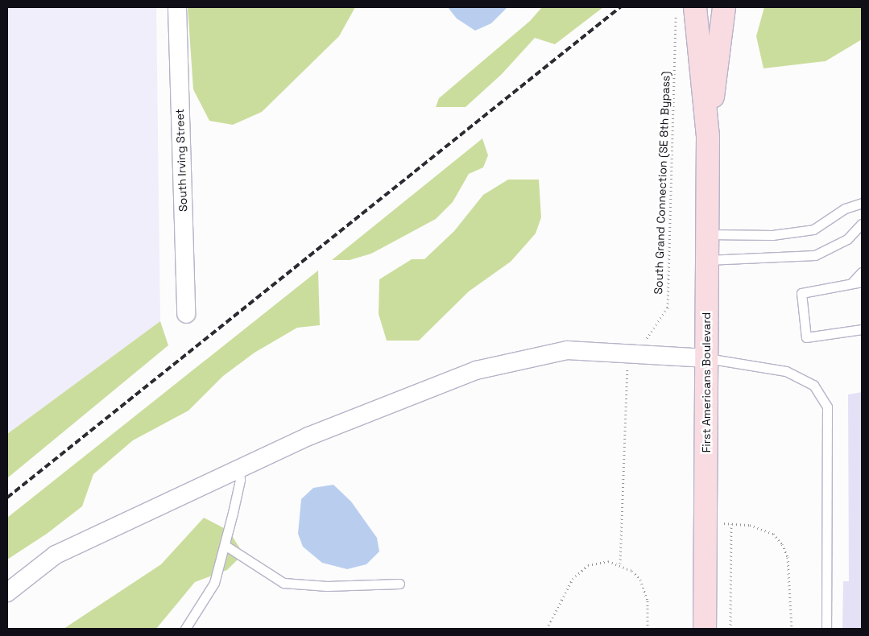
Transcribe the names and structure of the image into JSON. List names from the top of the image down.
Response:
{
  "streets": {
    "main road": ["First Americans Boulevard"],
    "street": ["South Irving Street"],
    "path": ["South Grand Connection (SE 8th Bypass)"]
  }
}
